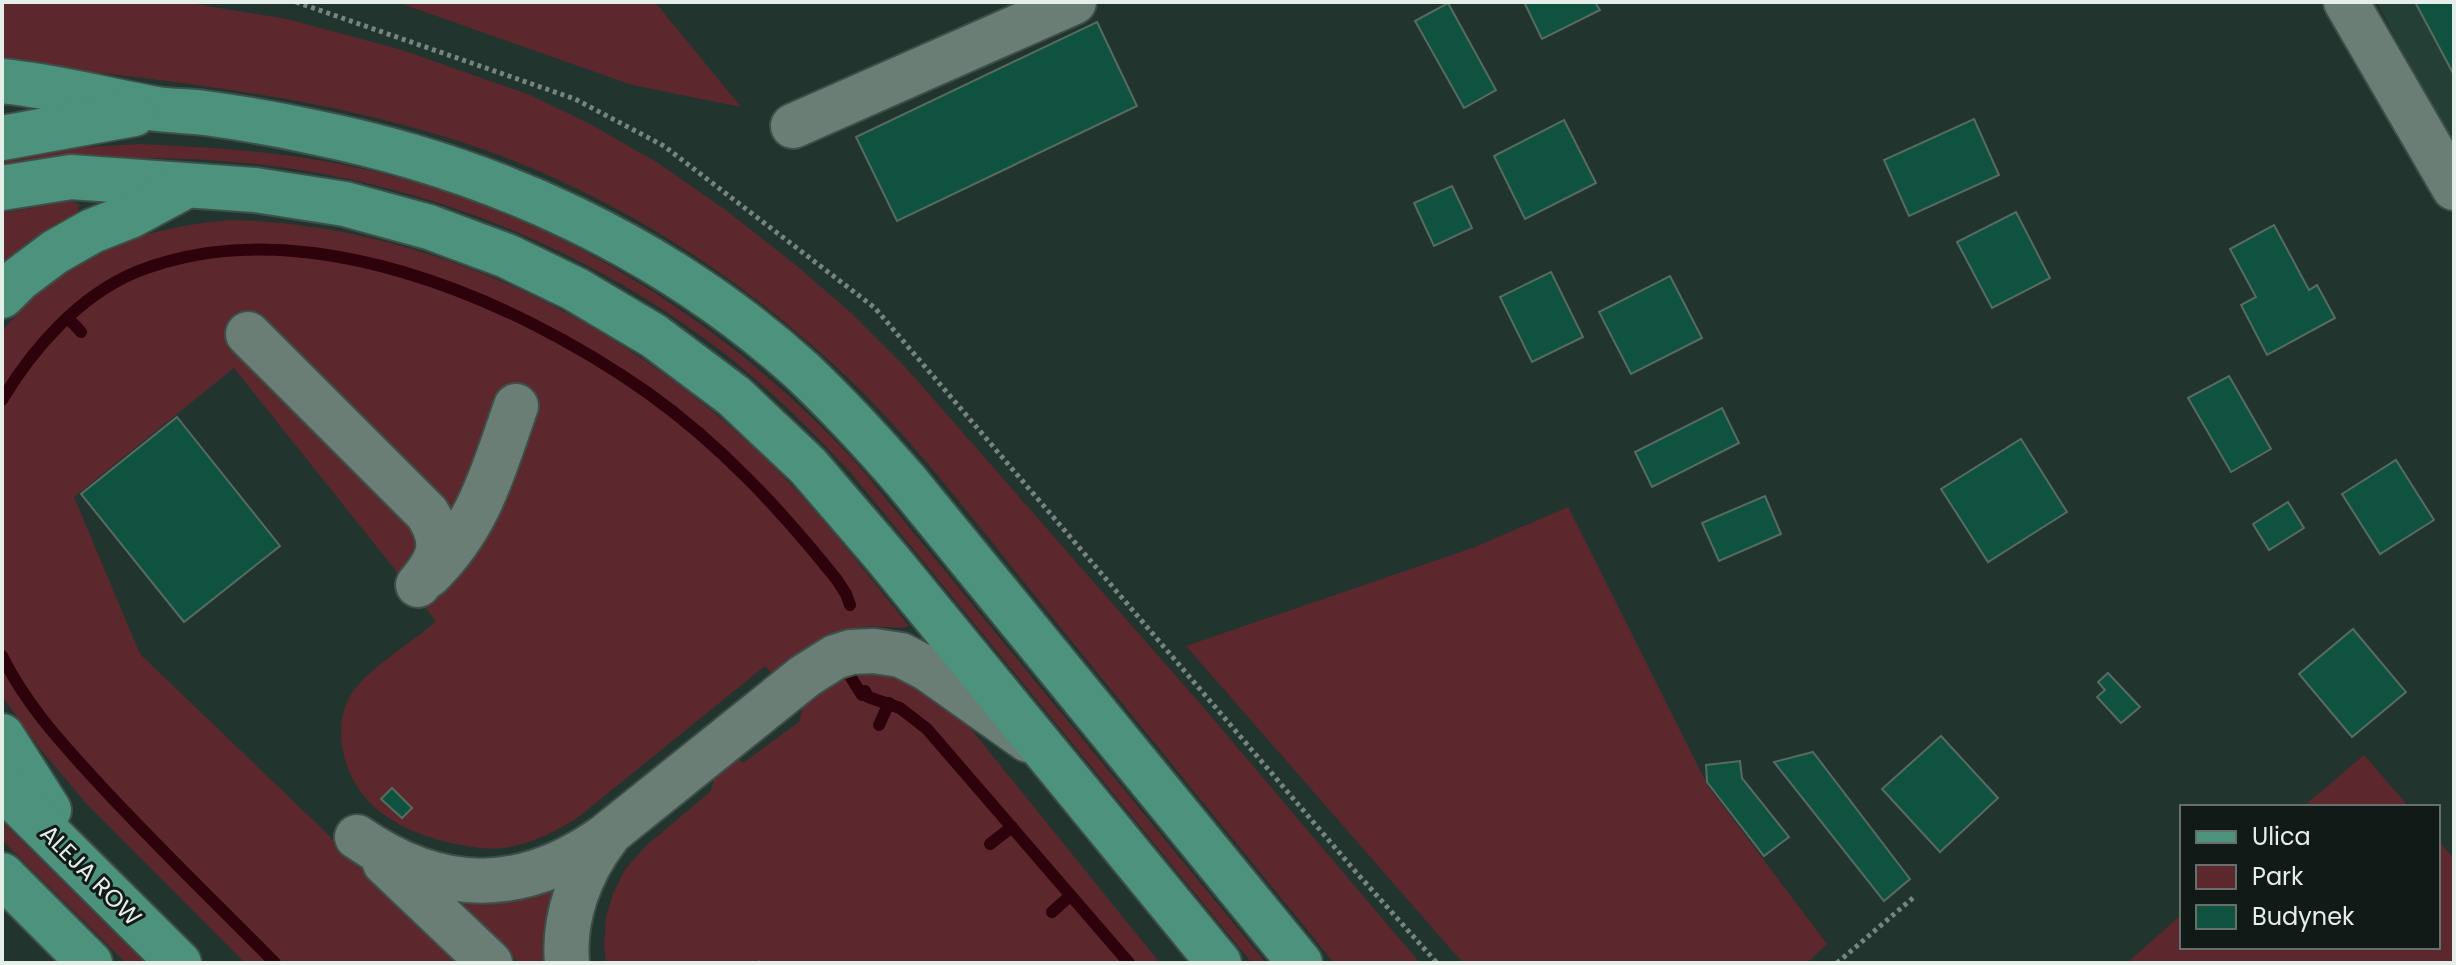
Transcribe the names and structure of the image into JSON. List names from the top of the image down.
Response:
{
  "streets": {
    "main road": ["ALEJA ROW"]
  },
  "legend": ["Ulica", "Park", "Budynek"]
}
